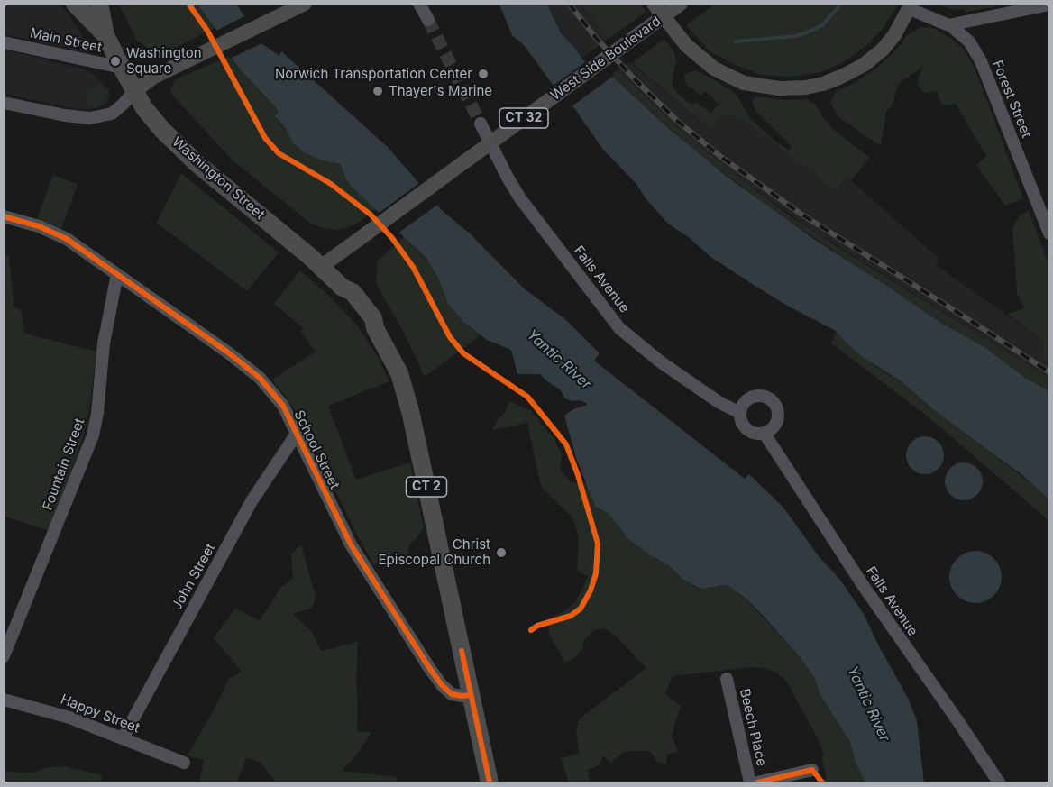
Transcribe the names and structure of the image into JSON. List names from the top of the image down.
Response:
{
  "streets": {
    "highway": ["Washington Street", "CT 2"],
    "main road": ["West Side Boulevard", "CT 32"],
    "street": [
      "Main Street",
      "Forest Street",
      "Falls Avenue",
      "School Street",
      "Fountain Street",
      "John Street",
      "Happy Street",
      "Beech Place"
    ]
  },
  "crossings": [
    ["Main Street", "CT 2"],
    ["West Side Boulevard", "Washington Street"],
    ["Washington Street", "School Street"],
    ["Washington Street", "CT 2"],
    ["School Street", "Fountain Street"],
    ["School Street", "John Street"],
    ["John Street", "Happy Street"]
  ],
  "water": ["Yantic River"],
  "places": [
    "Washington Square",
    "Norwich Transportation Center",
    "Thayer's Marine",
    "Christ Episcopal Church"
  ]
}
